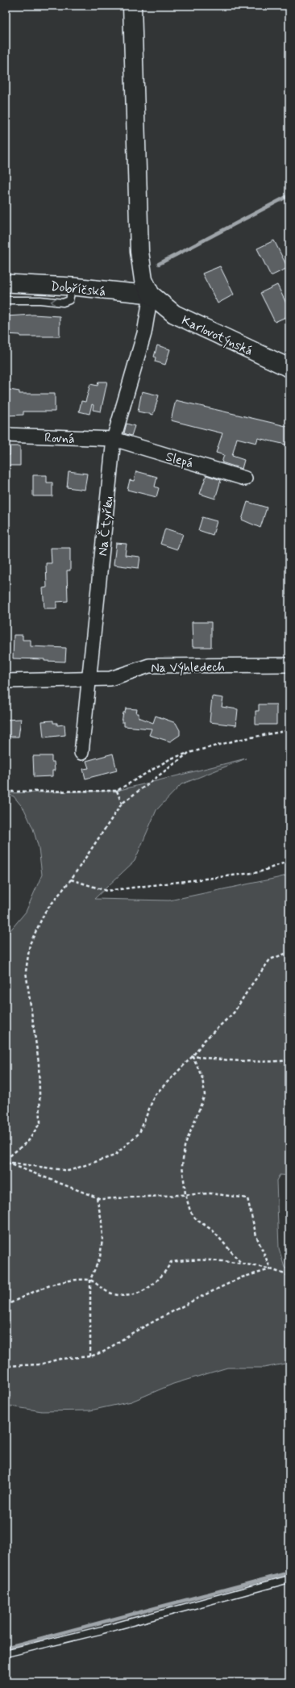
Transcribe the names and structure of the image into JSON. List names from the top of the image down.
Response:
{
  "streets": {
    "main road": ["Karlovotýnská"],
    "street": [
      "Dobříčská",
      "Rovná",
      "Slepá",
      "Na Čtyřku",
      "Na Výhledech"
    ]
  },
  "crossings": [
    ["Dobříčská", "Karlovotýnská"],
    ["Dobříčská", "Na Čtyřku"],
    ["Karlovotýnská", "Na Čtyřku"],
    ["Rovná", "Slepá"],
    ["Rovná", "Na Čtyřku"],
    ["Slepá", "Na Čtyřku"],
    ["Na Čtyřku", "Na Výhledech"]
  ]
}
